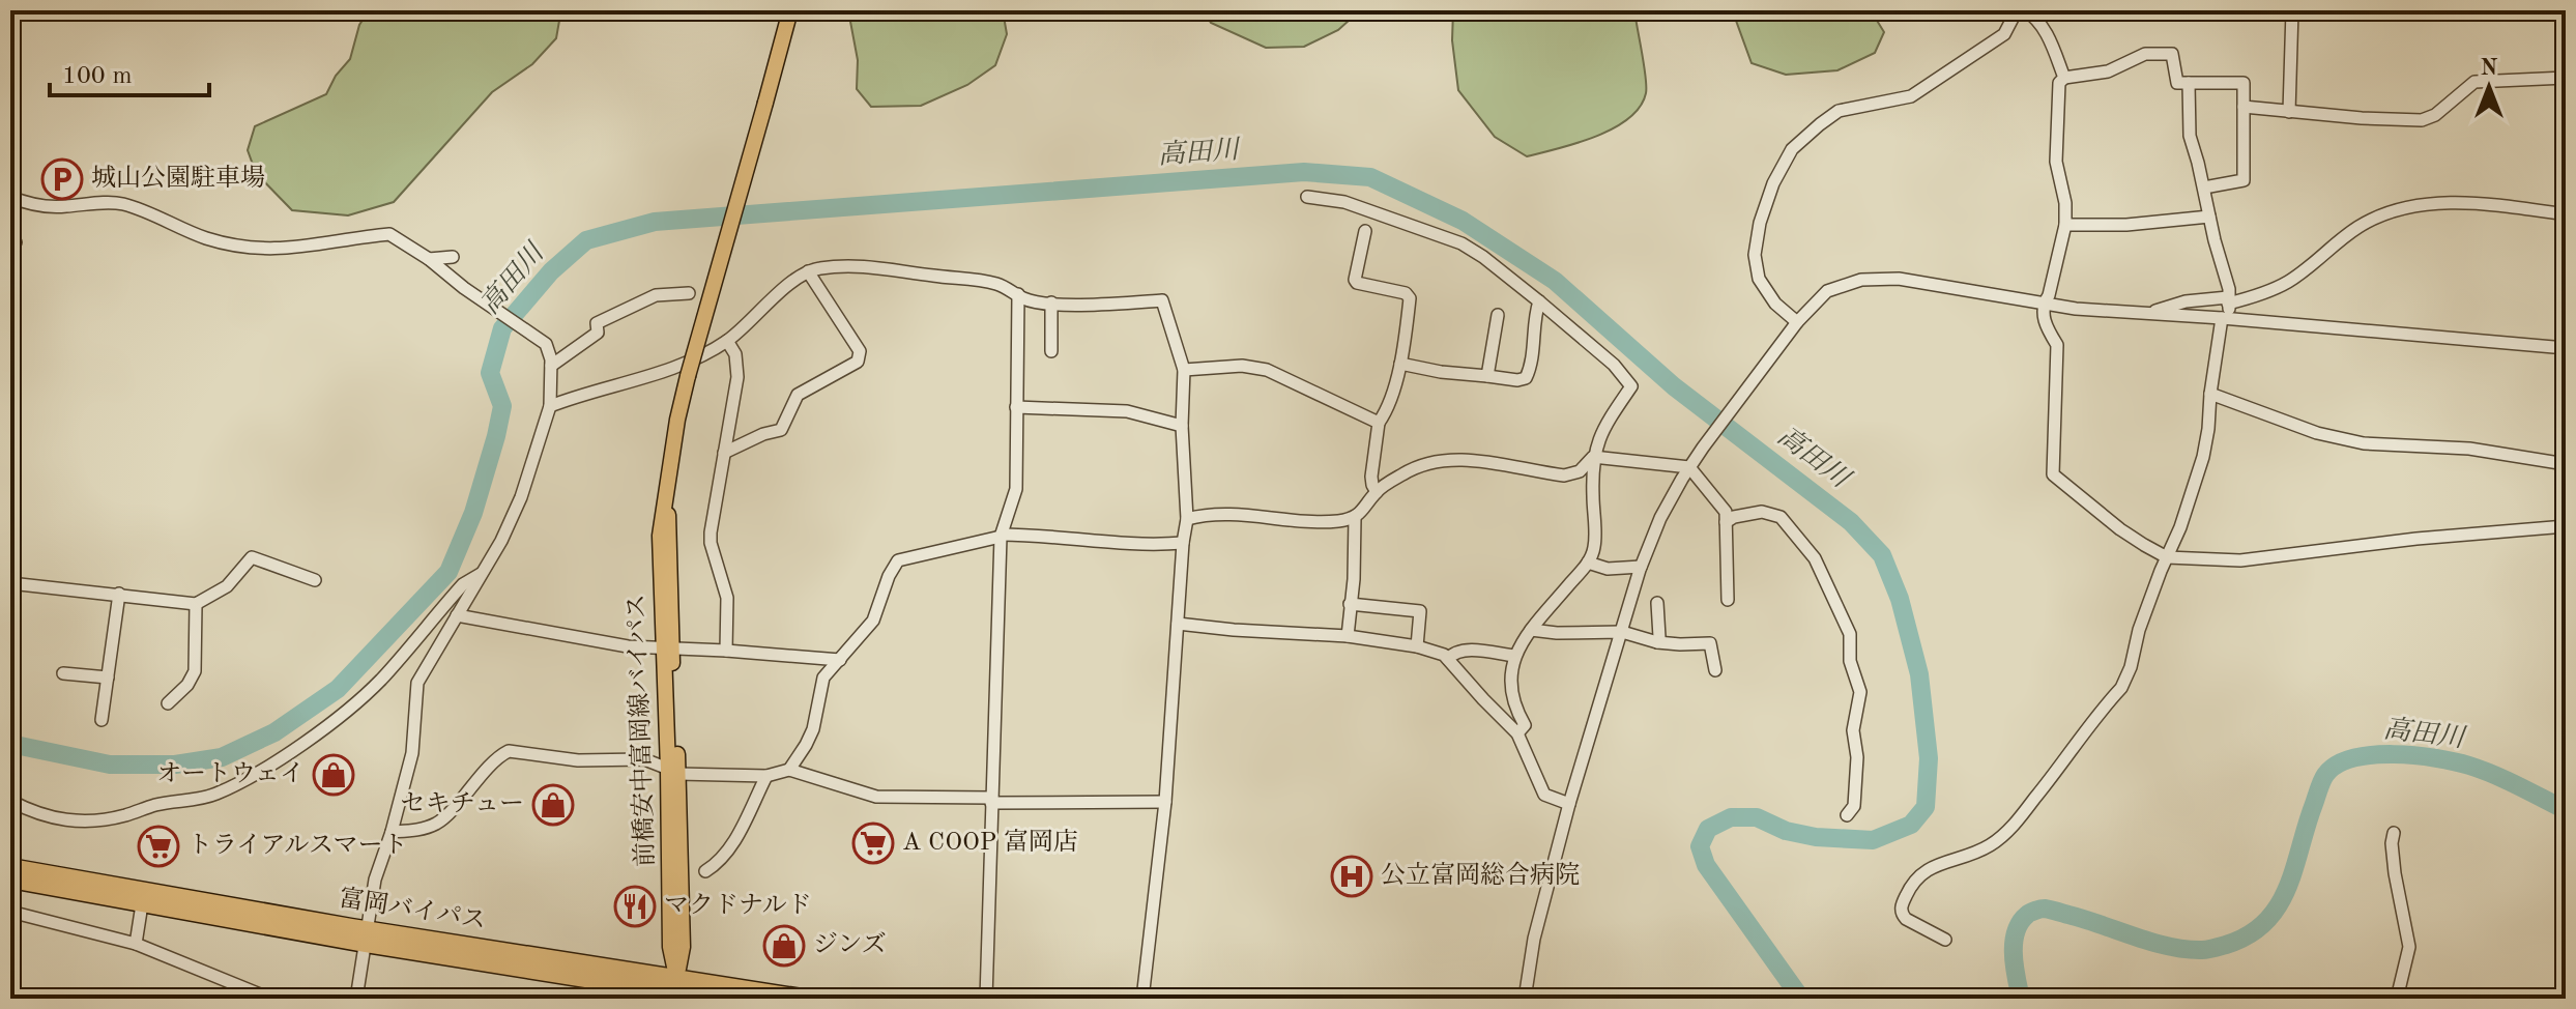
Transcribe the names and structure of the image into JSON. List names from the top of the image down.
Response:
{
  "streets": {
    "highway": ["富岡バイパス"],
    "main road": ["前橋安中富岡線バイパス"]
  },
  "crossings": [
    ["前橋安中富岡線バイパス", "富岡バイパス"]
  ],
  "water": ["高田川"],
  "places": {
    "parking": ["城山公園駐車場"],
    "shop": ["オートウェイ", "セキチュー", "ジンズ"],
    "supermarket": ["A COOP 富岡店", "トライアルスマート"],
    "hospital": ["公立富岡総合病院"],
    "restaurant": ["マクドナルド"]
  },
  "scale_bar": "100 m",
  "north": "top"
}
